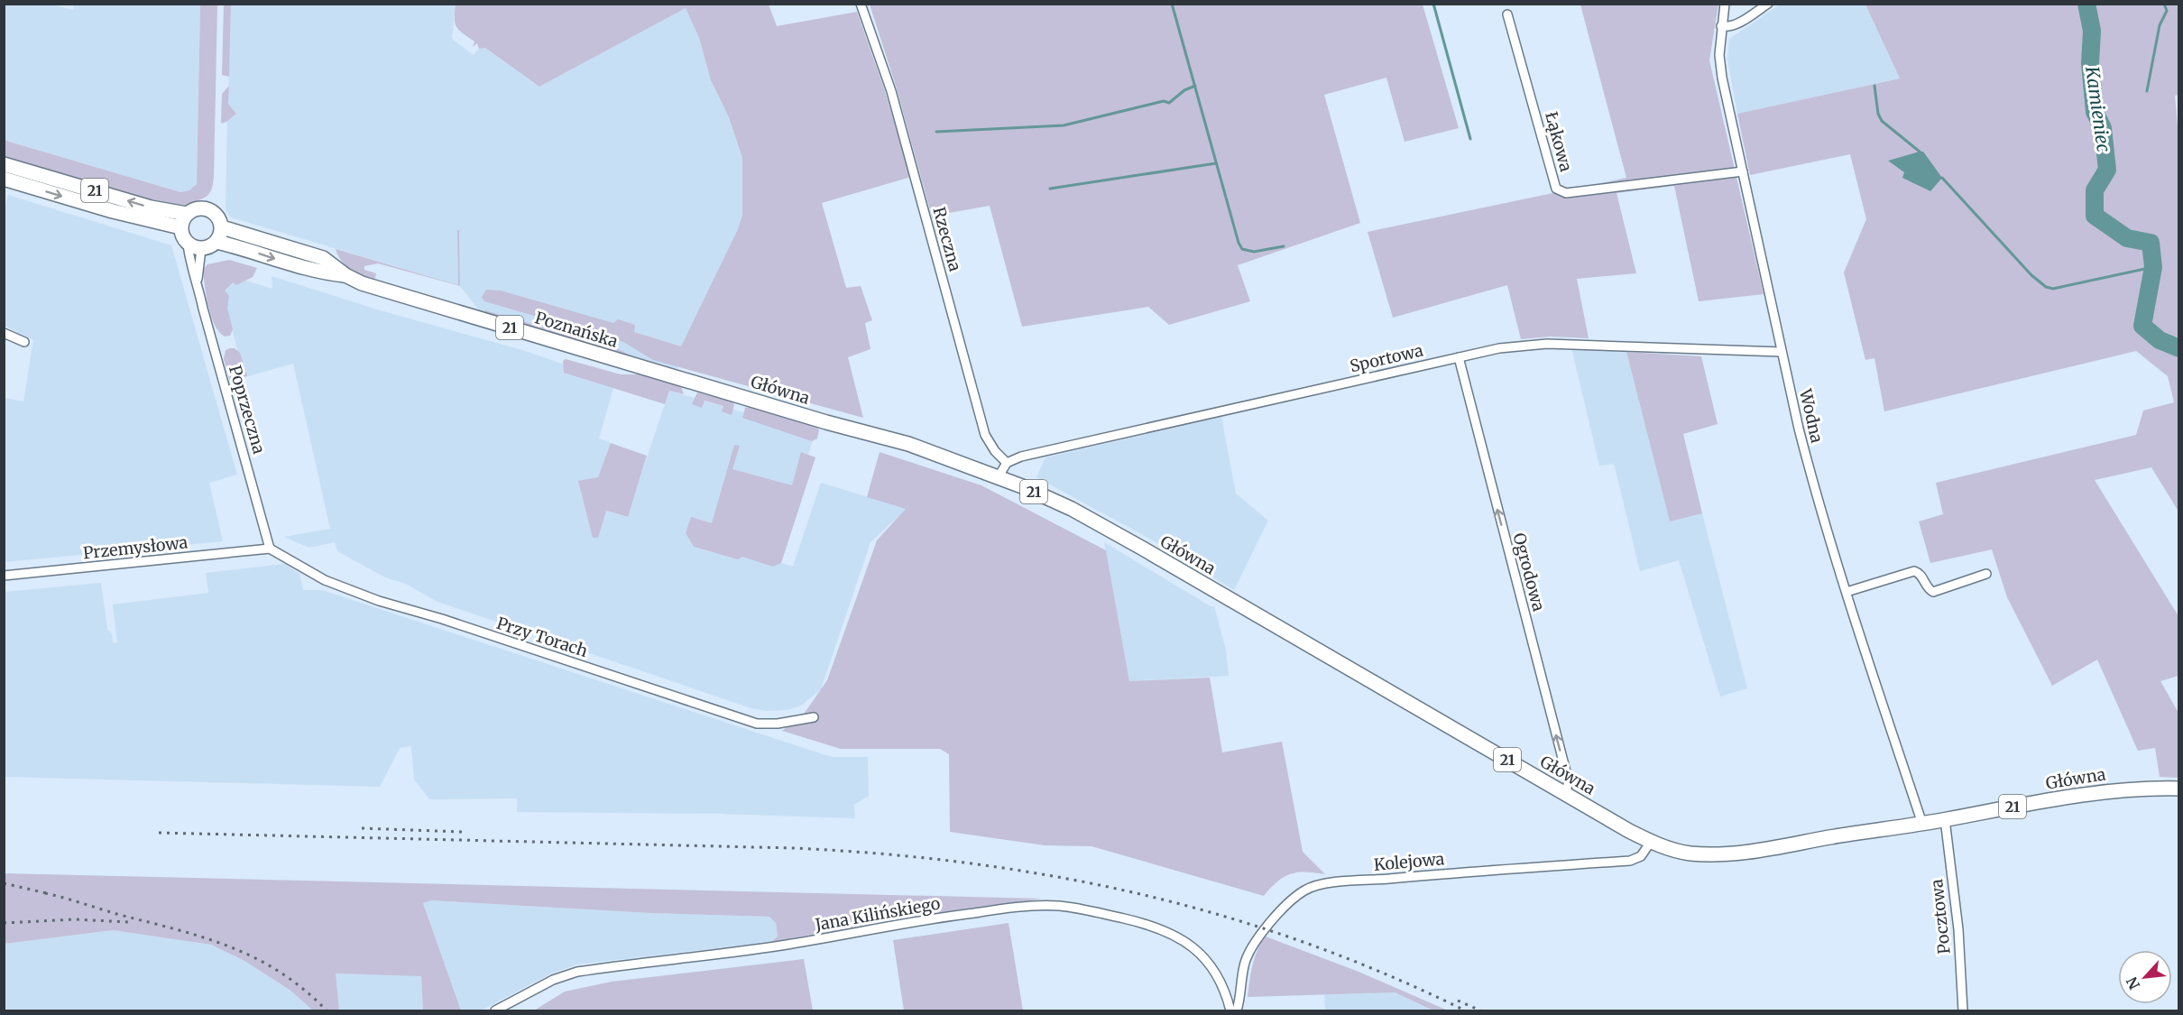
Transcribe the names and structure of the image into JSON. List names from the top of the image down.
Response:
{
  "streets": {
    "main road": ["21", "Poznańska", "Główna"],
    "street": [
      "Łąkowa",
      "Rzeczna",
      "Sportowa",
      "Poprzeczna",
      "Wodna",
      "Przemysłowa",
      "Ogrodowa",
      "Przy Torach",
      "Kolejowa",
      "Jana Kilińskiego",
      "Pocztowa"
    ]
  },
  "crossings": [
    ["Łąkowa", "Wodna"],
    ["21", "Poznańska"],
    ["21", "Poprzeczna"],
    ["Rzeczna", "Sportowa"],
    ["Poznańska", "Główna"],
    ["Poznańska", "Poprzeczna"],
    ["Sportowa", "Wodna"],
    ["Sportowa", "Ogrodowa"],
    ["Główna", "Wodna"],
    ["Główna", "Ogrodowa"],
    ["Główna", "Kolejowa"],
    ["Główna", "Pocztowa"],
    ["Poprzeczna", "Przemysłowa"],
    ["Poprzeczna", "Przy Torach"],
    ["Przemysłowa", "Przy Torach"]
  ],
  "one_way": ["Ogrodowa"],
  "water": ["Kamieniec"],
  "north": "bottom left"
}
